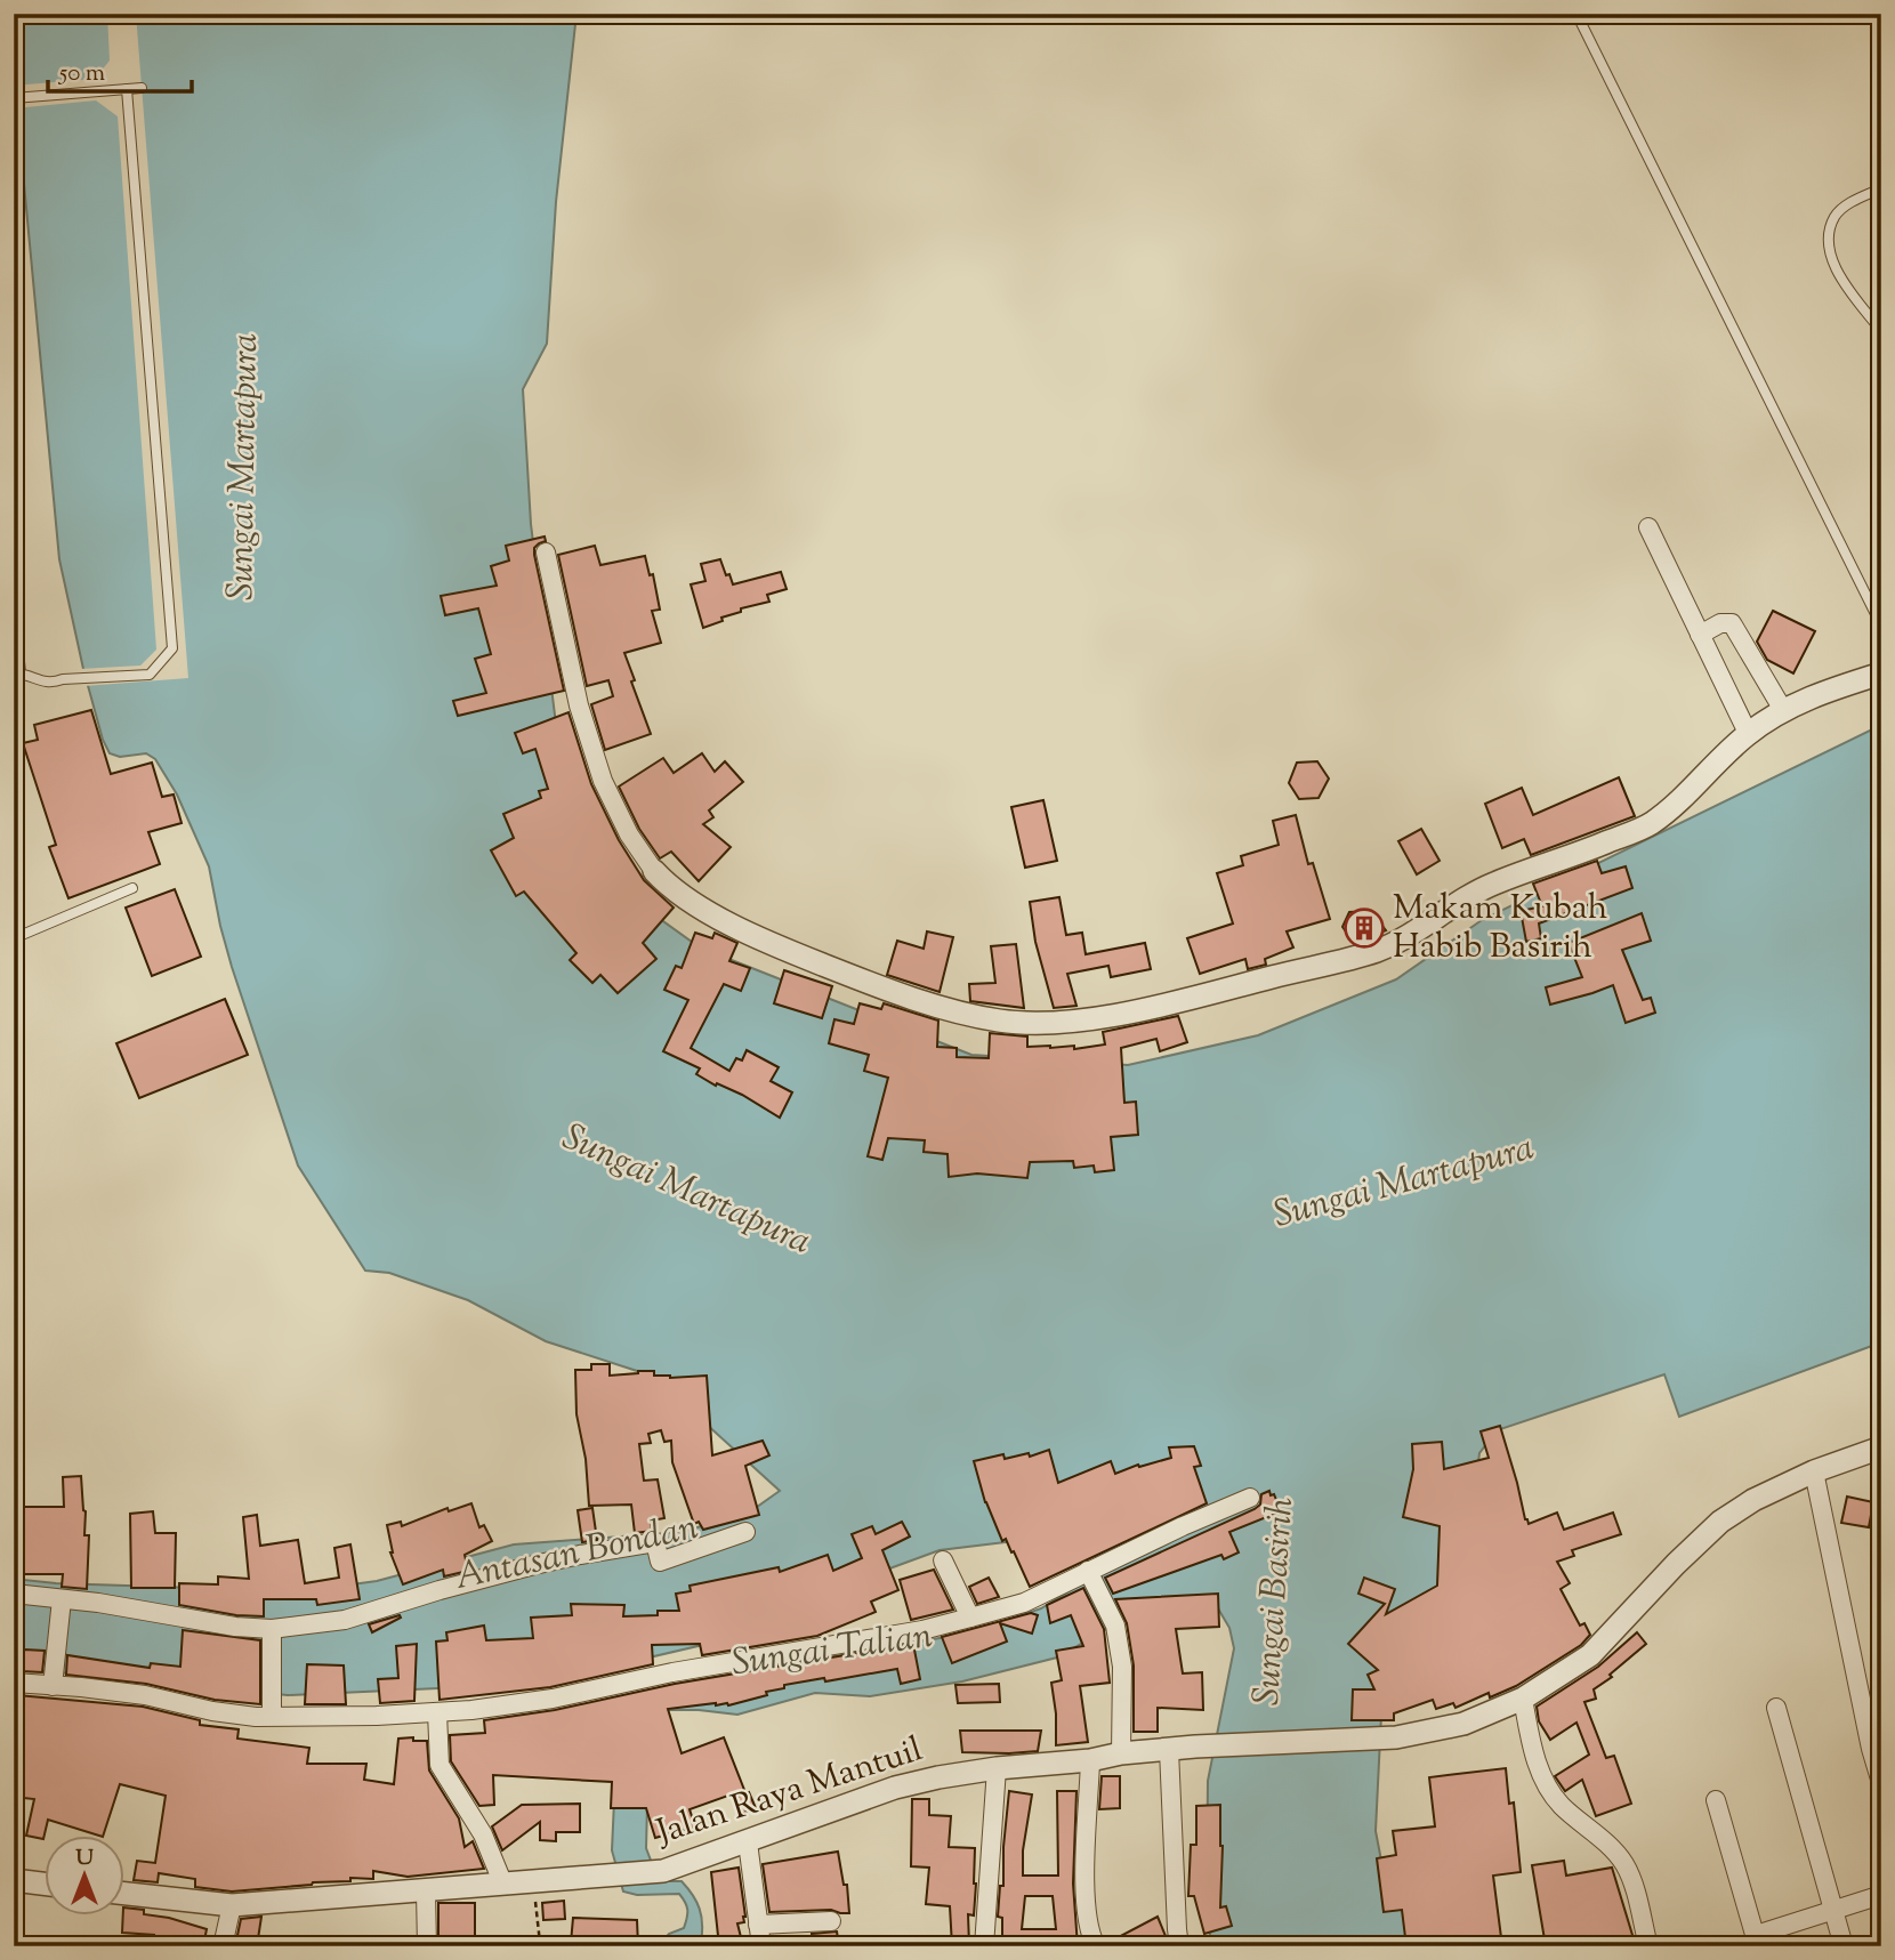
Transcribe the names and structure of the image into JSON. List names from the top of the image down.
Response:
{
  "streets": {
    "street": ["Jalan Raya Mantuil"]
  },
  "water": [
    "Sungai Martapura",
    "Antasan Bondan",
    "Sungai Basirih",
    "Sungai Talian"
  ],
  "places": {
    "building": ["Makam Kubah Habib Basirih"]
  },
  "scale_bar": "50 m",
  "north": "top"
}
